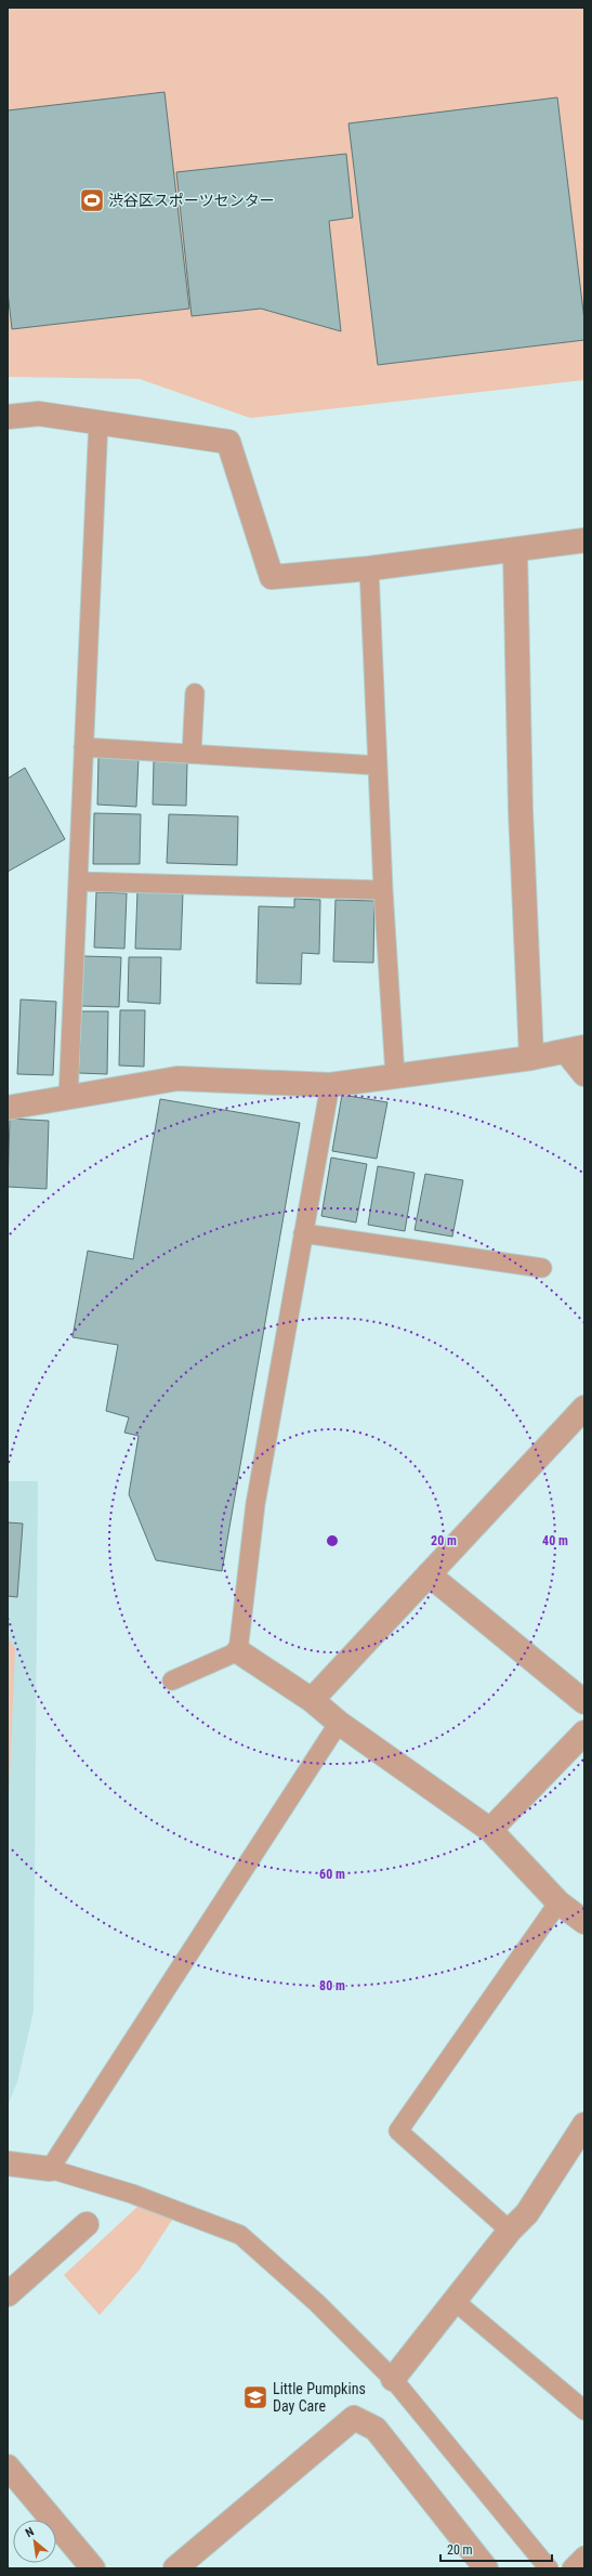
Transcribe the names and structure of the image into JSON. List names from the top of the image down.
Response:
{
  "places": {
    "sports": ["渋谷区スポーツセンター"],
    "school or university": ["Little Pumpkins Day Care"]
  },
  "scale_bar": "20 m",
  "north": "top left",
  "rings": [
    "20 m",
    "40 m",
    "60 m",
    "80 m"
  ]
}
